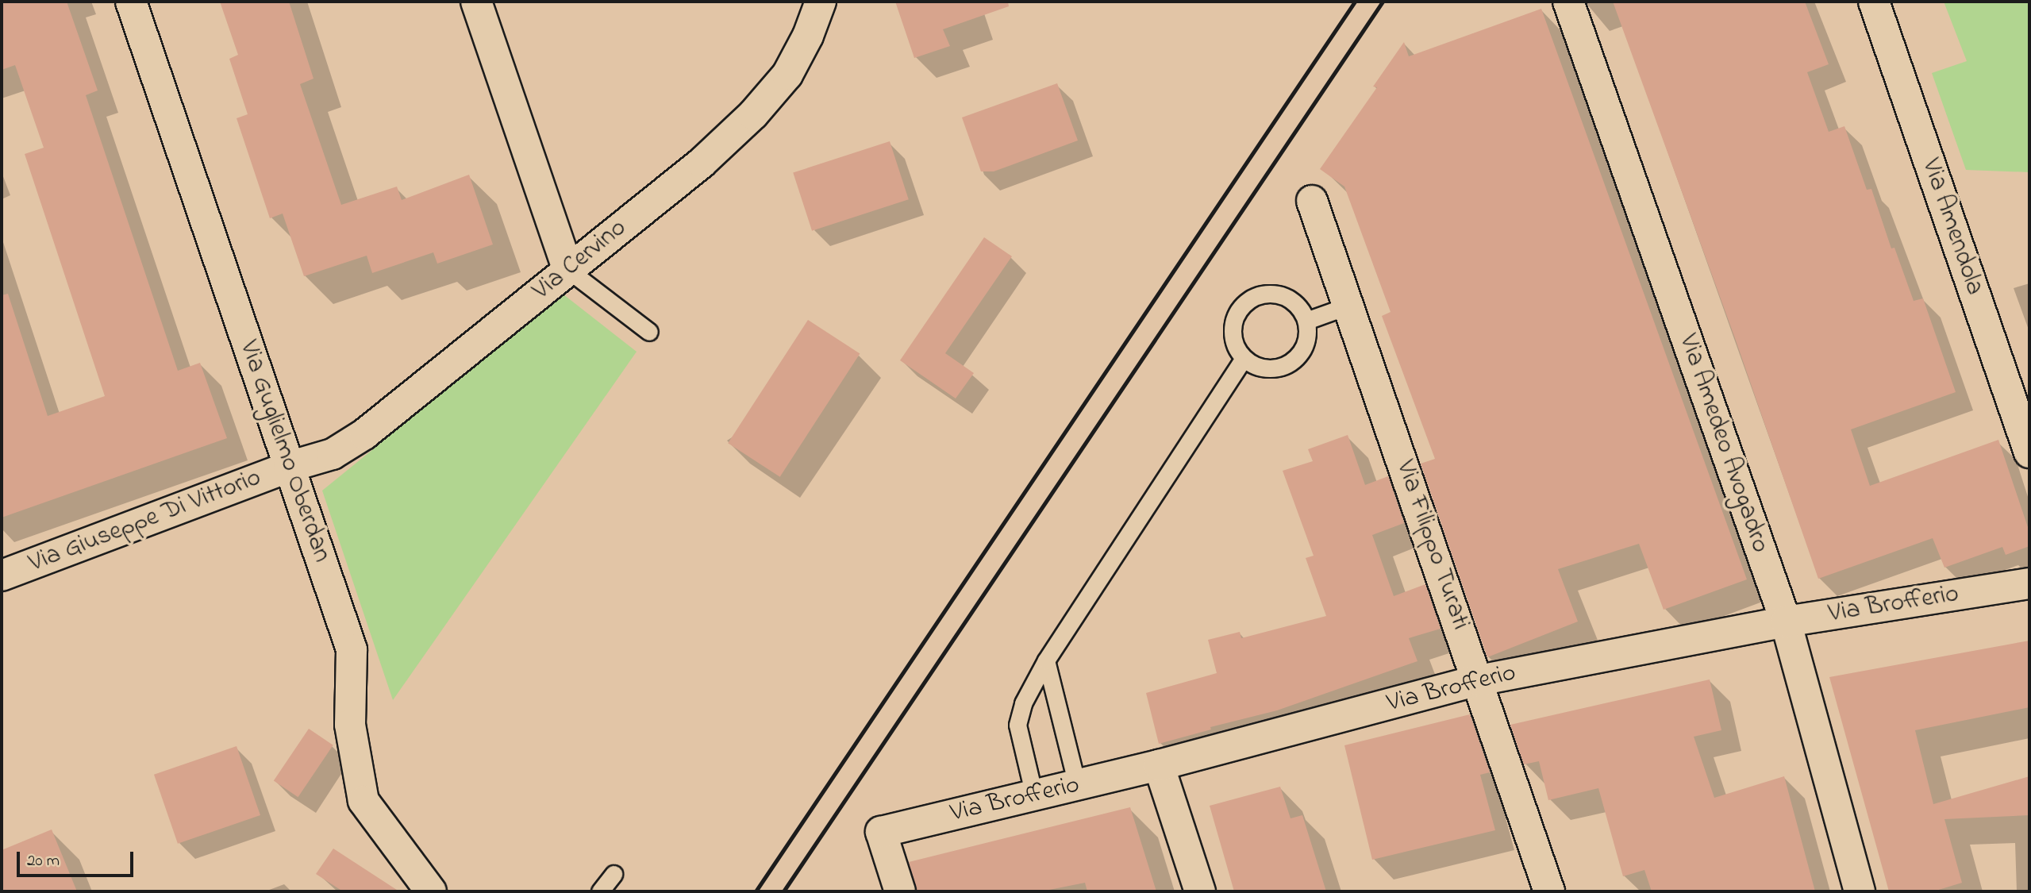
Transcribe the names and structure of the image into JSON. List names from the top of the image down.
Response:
{
  "streets": {
    "street": [
      "Via Amendola",
      "Via Cervino",
      "Via Amedeo Avogadro",
      "Via Guglielmo Oberdan",
      "Via Giuseppe Di Vittorio",
      "Via Filippo Turati",
      "Via Brofferio"
    ]
  },
  "crossings": [
    ["Via Cervino", "Via Guglielmo Oberdan"],
    ["Via Cervino", "Via Giuseppe Di Vittorio"],
    ["Via Amedeo Avogadro", "Via Brofferio"],
    ["Via Guglielmo Oberdan", "Via Giuseppe Di Vittorio"],
    ["Via Filippo Turati", "Via Brofferio"]
  ],
  "scale_bar": "20 m"
}
